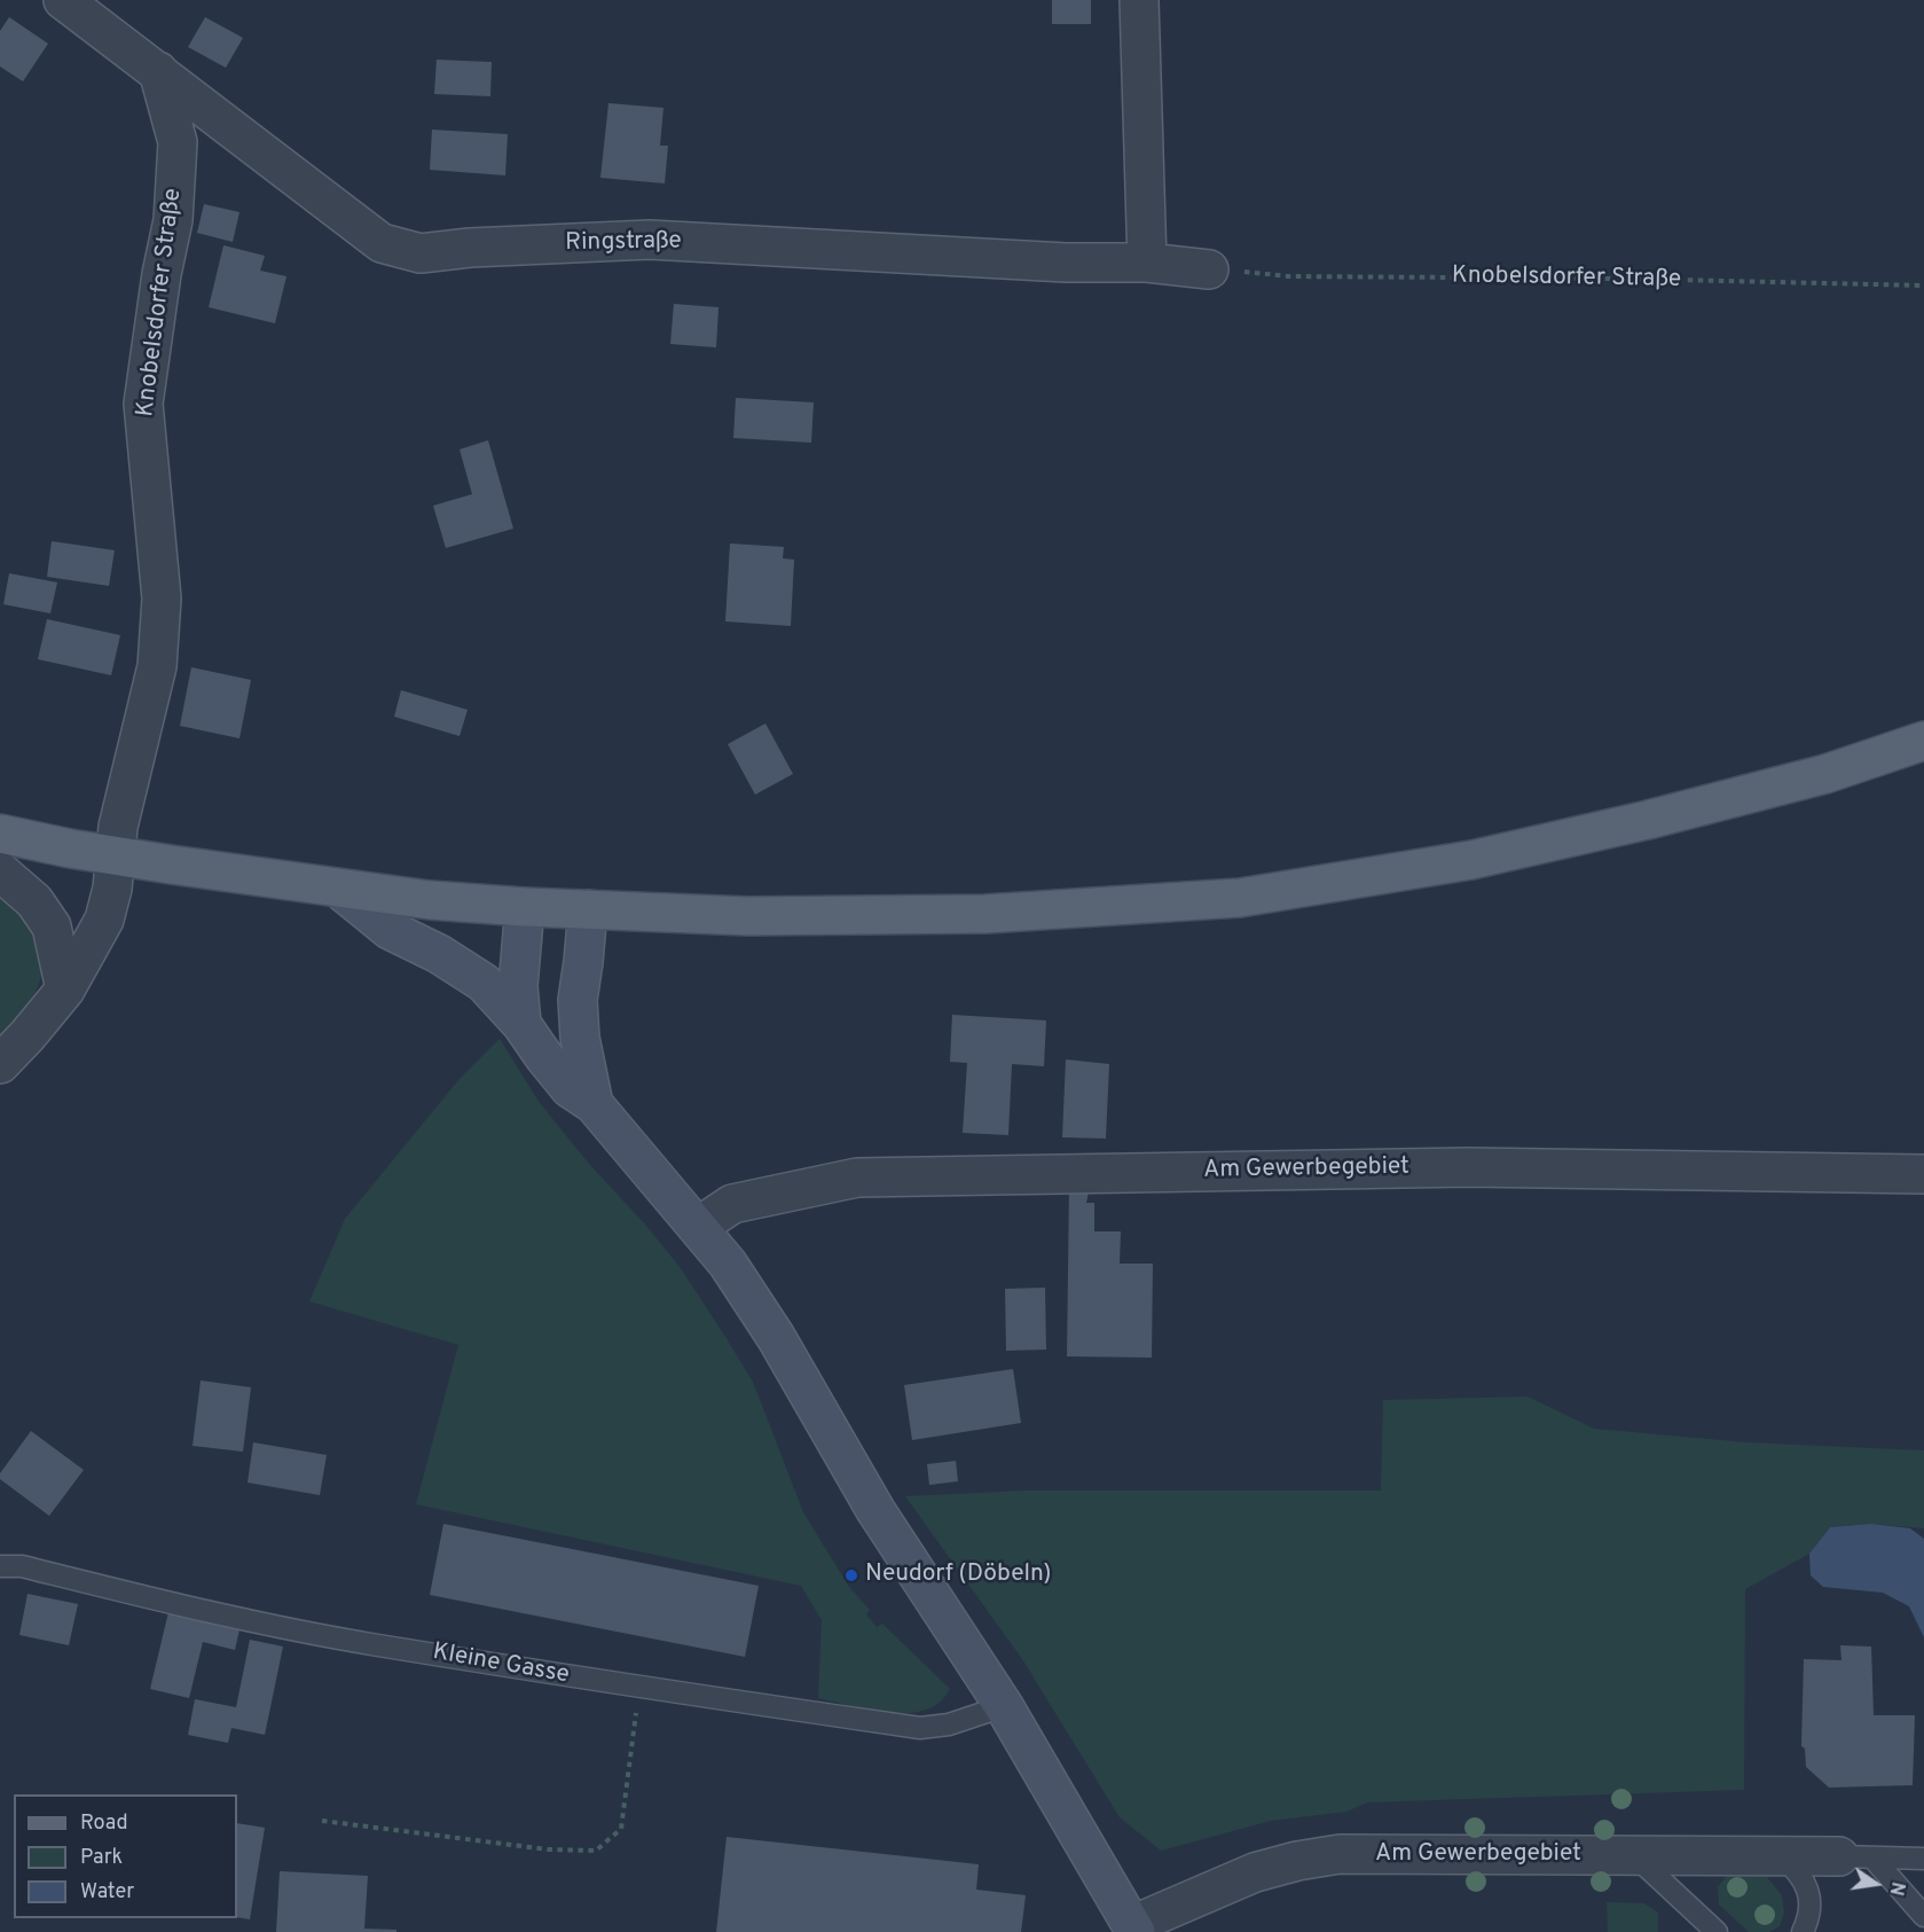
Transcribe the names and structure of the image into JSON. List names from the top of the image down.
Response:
{
  "streets": {
    "street": ["Ringstraße", "Knobelsdorfer Straße", "Am Gewerbegebiet"],
    "lane": ["Kleine Gasse"]
  },
  "crossings": [
    ["Ringstraße", "Knobelsdorfer Straße"]
  ],
  "places": ["Neudorf (Döbeln)"],
  "legend": ["Road", "Park", "Water"],
  "north": "right"
}
